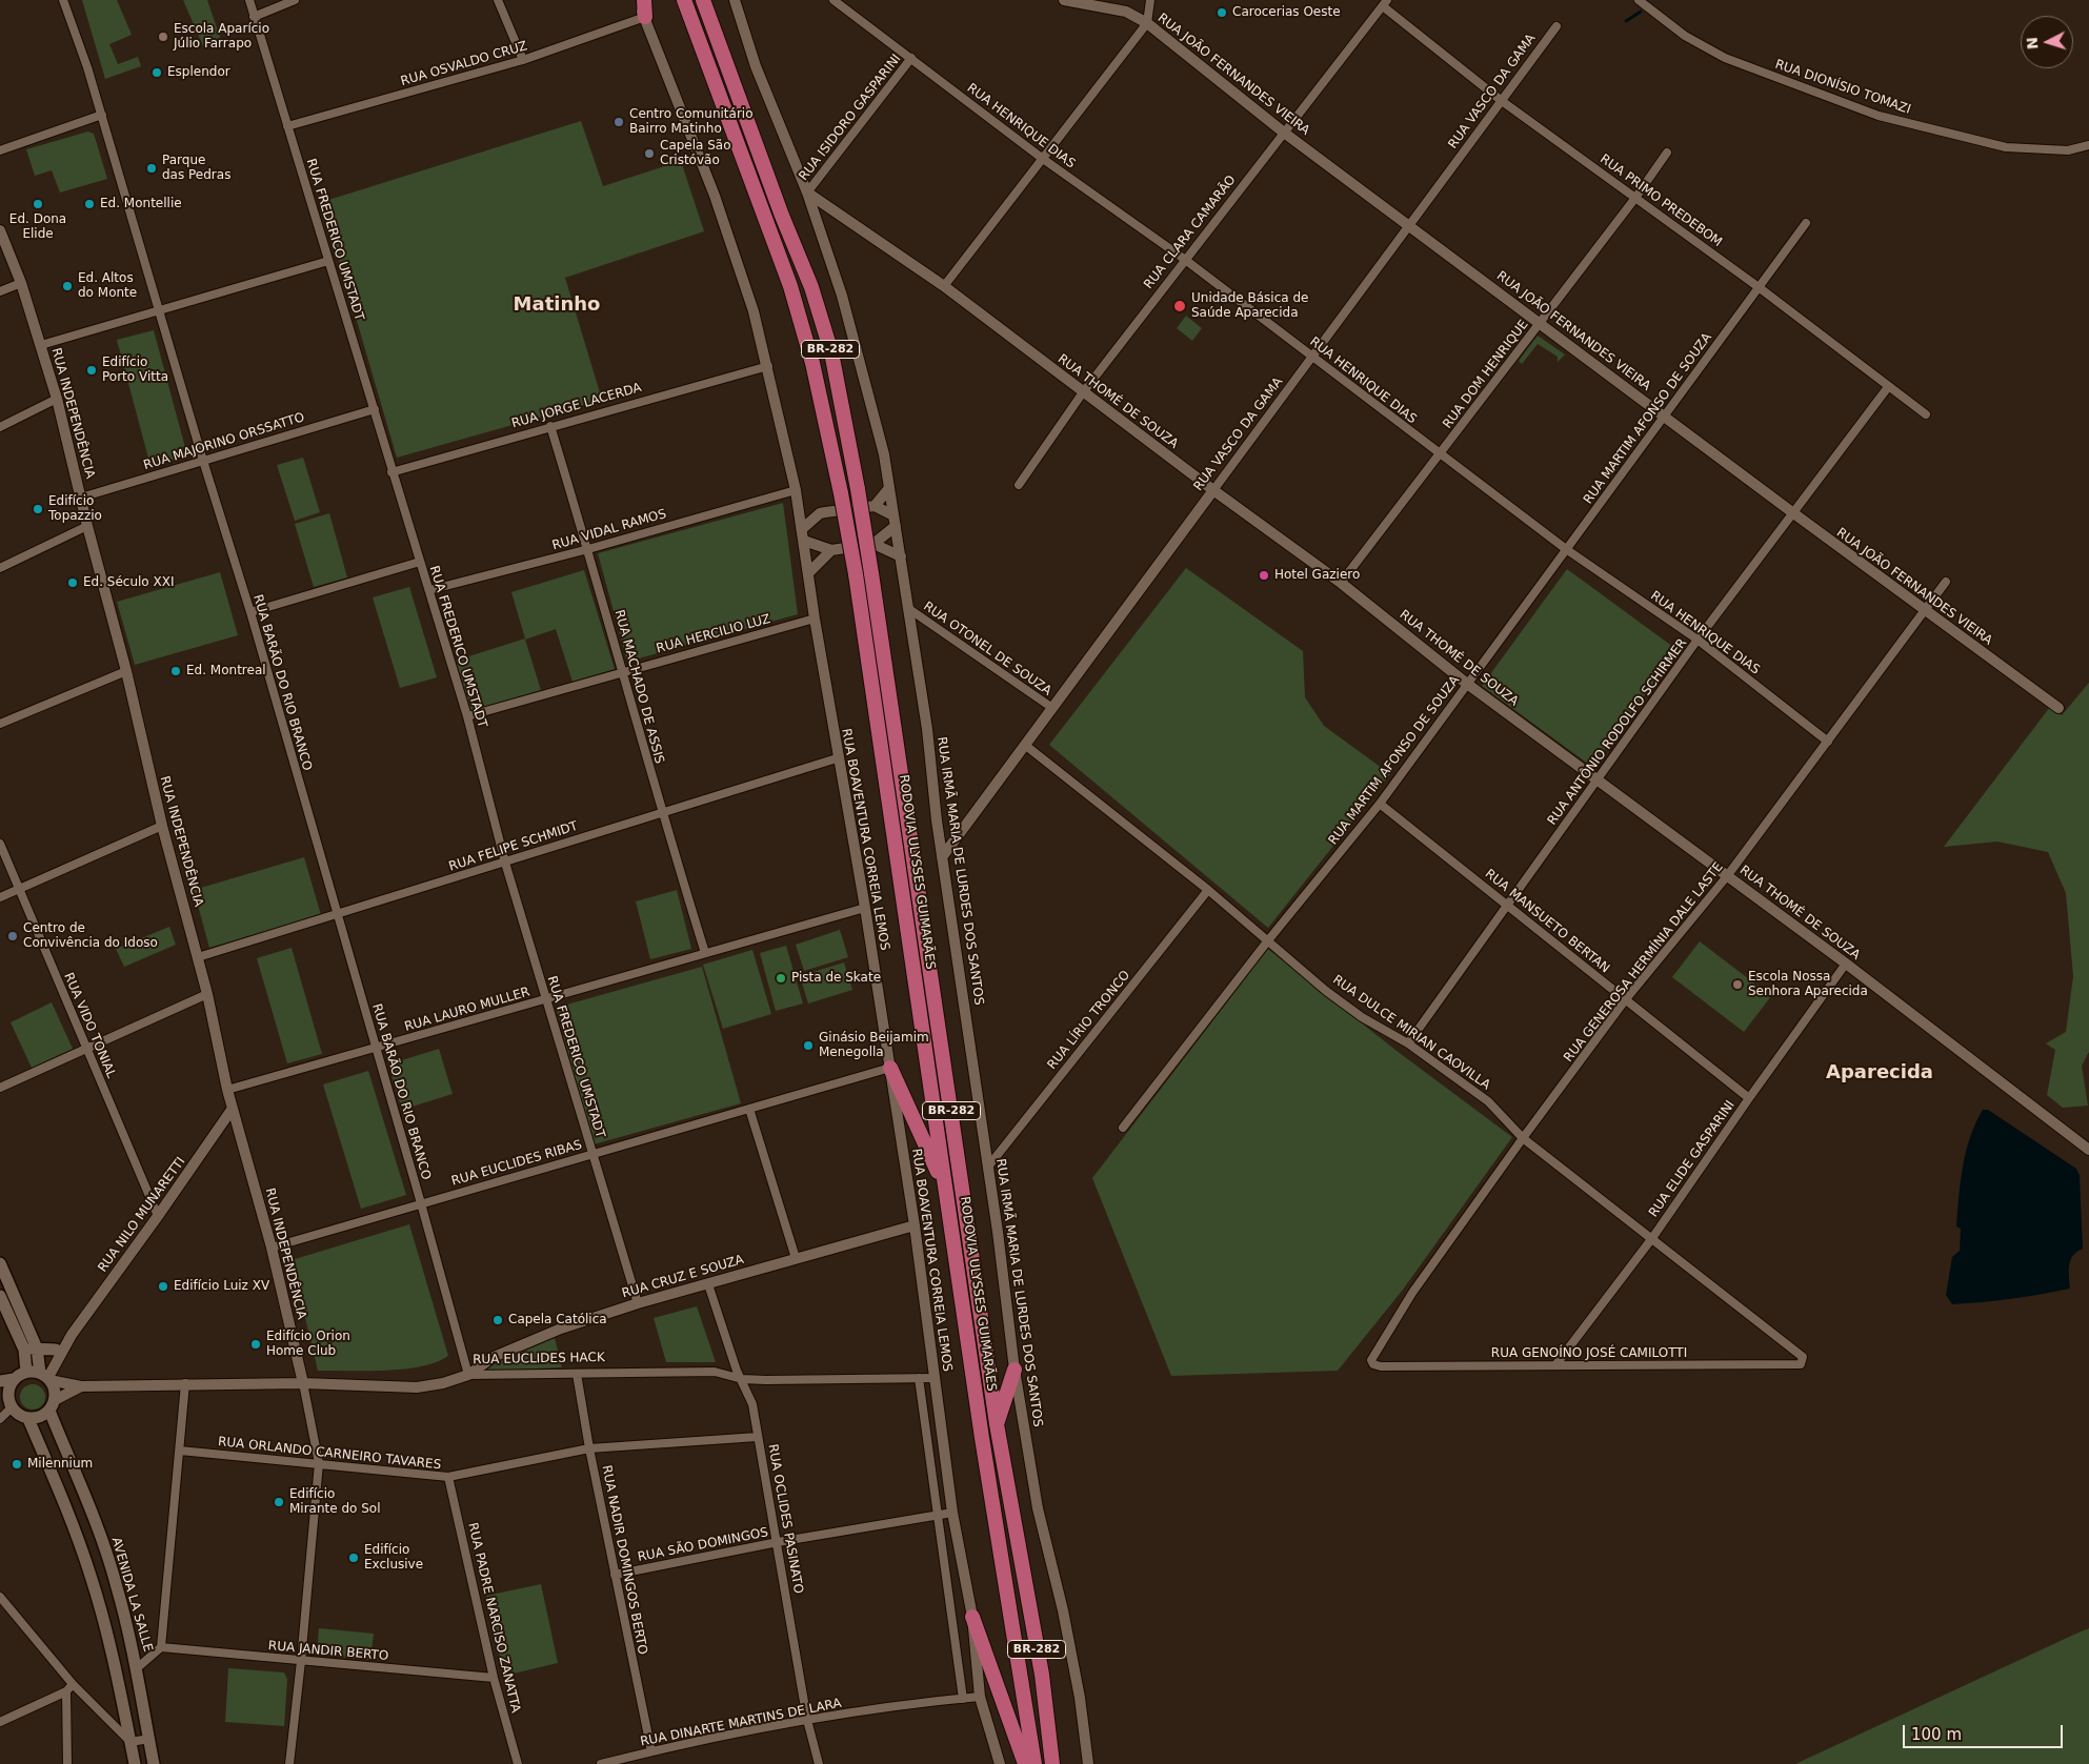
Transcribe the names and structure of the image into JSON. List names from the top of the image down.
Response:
{
  "streets": {
    "highway": ["BR-282", "RODOVIA ULYSSES GUIMARÃES"],
    "main road": ["AVENIDA LA SALLE"],
    "street": [
      "RUA OSVALDO CRUZ",
      "RUA JOÃO FERNANDES VIEIRA",
      "RUA DIONÍSIO TOMAZI",
      "RUA VASCO DA GAMA",
      "RUA ISIDORO GASPARINI",
      "RUA HENRIQUE DIAS",
      "RUA PRIMO PREDEBOM",
      "RUA CLARA CAMARÃO",
      "RUA FREDERICO UMSTADT",
      "RUA DOM HENRIQUE",
      "RUA THOMÉ DE SOUZA",
      "RUA JORGE LACERDA",
      "RUA INDEPENDÊNCIA",
      "RUA MARTIM AFONSO DE SOUZA",
      "RUA MAJORINO ORSSATTO",
      "RUA VIDAL RAMOS",
      "RUA HERCILIO LUZ",
      "RUA OTONEL DE SOUZA",
      "RUA BARÃO DO RIO BRANCO",
      "RUA MACHADO DE ASSIS",
      "RUA ANTÔNIO RODOLFO SCHIRMER",
      "RUA BOAVENTURA CORREIA LEMOS",
      "RUA FELIPE SCHMIDT",
      "RUA IRMÃ MARIA DE LURDES DOS SANTOS",
      "RUA MANSUETO BERTAN",
      "RUA GENEROSA HERMÍNIA DALE LASTE",
      "RUA LAURO MULLER",
      "RUA LÍRIO TRONCO",
      "RUA VIDO TONIAL",
      "RUA DULCE MIRIAN CAOVILLA",
      "RUA ELIDE GASPARINI",
      "RUA EUCLIDES RIBAS",
      "RUA NILO MUNARETTI",
      "RUA CRUZ E SOUZA",
      "RUA GENOÍNO JOSÉ CAMILOTTI",
      "RUA EUCLIDES HACK",
      "RUA ORLANDO CARNEIRO TAVARES",
      "RUA OCLIDES PASINATO",
      "RUA SÃO DOMINGOS",
      "RUA NADIR DOMINGOS BERTO",
      "RUA PADRE NARCISO ZANATTA",
      "RUA JANDIR BERTO",
      "RUA DINARTE MARTINS DE LARA"
    ]
  },
  "crossings": [
    ["RUA OSVALDO CRUZ", "RUA FREDERICO UMSTADT"],
    ["RUA OSVALDO CRUZ", "RUA BOAVENTURA CORREIA LEMOS"],
    ["RUA JOÃO FERNANDES VIEIRA", "RUA VASCO DA GAMA"],
    ["RUA JOÃO FERNANDES VIEIRA", "RUA CLARA CAMARÃO"],
    ["RUA JOÃO FERNANDES VIEIRA", "RUA DOM HENRIQUE"],
    ["RUA JOÃO FERNANDES VIEIRA", "RUA MARTIM AFONSO DE SOUZA"],
    ["RUA JOÃO FERNANDES VIEIRA", "RUA ANTÔNIO RODOLFO SCHIRMER"],
    ["RUA JOÃO FERNANDES VIEIRA", "RUA GENEROSA HERMÍNIA DALE LASTE"],
    ["RUA VASCO DA GAMA", "RUA HENRIQUE DIAS"],
    ["RUA VASCO DA GAMA", "RUA PRIMO PREDEBOM"],
    ["RUA VASCO DA GAMA", "RUA THOMÉ DE SOUZA"],
    ["RUA VASCO DA GAMA", "RUA OTONEL DE SOUZA"],
    ["RUA VASCO DA GAMA", "RUA IRMÃ MARIA DE LURDES DOS SANTOS"],
    ["RUA VASCO DA GAMA", "RUA DULCE MIRIAN CAOVILLA"],
    ["RUA ISIDORO GASPARINI", "RUA HENRIQUE DIAS"],
    ["RUA ISIDORO GASPARINI", "RUA THOMÉ DE SOUZA"],
    ["RUA ISIDORO GASPARINI", "RUA IRMÃ MARIA DE LURDES DOS SANTOS"],
    ["RUA HENRIQUE DIAS", "RUA CLARA CAMARÃO"],
    ["RUA HENRIQUE DIAS", "RUA DOM HENRIQUE"],
    ["RUA HENRIQUE DIAS", "RUA MARTIM AFONSO DE SOUZA"],
    ["RUA HENRIQUE DIAS", "RUA ANTÔNIO RODOLFO SCHIRMER"],
    ["RUA HENRIQUE DIAS", "RUA GENEROSA HERMÍNIA DALE LASTE"],
    ["RUA PRIMO PREDEBOM", "RUA CLARA CAMARÃO"],
    ["RUA PRIMO PREDEBOM", "RUA DOM HENRIQUE"],
    ["RUA PRIMO PREDEBOM", "RUA MARTIM AFONSO DE SOUZA"],
    ["RUA PRIMO PREDEBOM", "RUA ANTÔNIO RODOLFO SCHIRMER"],
    ["RUA CLARA CAMARÃO", "RUA THOMÉ DE SOUZA"],
    ["RUA FREDERICO UMSTADT", "RUA JORGE LACERDA"],
    ["RUA FREDERICO UMSTADT", "RUA MAJORINO ORSSATTO"],
    ["RUA FREDERICO UMSTADT", "RUA VIDAL RAMOS"],
    ["RUA FREDERICO UMSTADT", "RUA HERCILIO LUZ"],
    ["RUA FREDERICO UMSTADT", "RUA FELIPE SCHMIDT"],
    ["RUA FREDERICO UMSTADT", "RUA LAURO MULLER"],
    ["RUA FREDERICO UMSTADT", "RUA EUCLIDES RIBAS"],
    ["RUA FREDERICO UMSTADT", "RUA CRUZ E SOUZA"],
    ["RUA DOM HENRIQUE", "RUA THOMÉ DE SOUZA"],
    ["RUA THOMÉ DE SOUZA", "RUA MARTIM AFONSO DE SOUZA"],
    ["RUA THOMÉ DE SOUZA", "RUA ANTÔNIO RODOLFO SCHIRMER"],
    ["RUA THOMÉ DE SOUZA", "RUA IRMÃ MARIA DE LURDES DOS SANTOS"],
    ["RUA THOMÉ DE SOUZA", "RUA GENEROSA HERMÍNIA DALE LASTE"],
    ["RUA THOMÉ DE SOUZA", "RUA ELIDE GASPARINI"],
    ["RUA JORGE LACERDA", "RUA MACHADO DE ASSIS"],
    ["RUA JORGE LACERDA", "RUA BOAVENTURA CORREIA LEMOS"],
    ["RUA INDEPENDÊNCIA", "RUA MAJORINO ORSSATTO"],
    ["RUA INDEPENDÊNCIA", "RUA FELIPE SCHMIDT"],
    ["RUA INDEPENDÊNCIA", "RUA LAURO MULLER"],
    ["RUA INDEPENDÊNCIA", "RUA EUCLIDES RIBAS"],
    ["RUA INDEPENDÊNCIA", "RUA NILO MUNARETTI"],
    ["RUA INDEPENDÊNCIA", "RUA EUCLIDES HACK"],
    ["RUA INDEPENDÊNCIA", "RUA ORLANDO CARNEIRO TAVARES"],
    ["RUA INDEPENDÊNCIA", "RUA JANDIR BERTO"],
    ["RUA MARTIM AFONSO DE SOUZA", "RUA MANSUETO BERTAN"],
    ["RUA MARTIM AFONSO DE SOUZA", "RUA DULCE MIRIAN CAOVILLA"],
    ["RUA MAJORINO ORSSATTO", "RUA BARÃO DO RIO BRANCO"],
    ["RUA VIDAL RAMOS", "RUA MACHADO DE ASSIS"],
    ["RUA VIDAL RAMOS", "RUA BOAVENTURA CORREIA LEMOS"],
    ["RUA HERCILIO LUZ", "RUA MACHADO DE ASSIS"],
    ["RUA HERCILIO LUZ", "RUA BOAVENTURA CORREIA LEMOS"],
    ["RUA OTONEL DE SOUZA", "RUA IRMÃ MARIA DE LURDES DOS SANTOS"],
    ["RUA BARÃO DO RIO BRANCO", "RUA FELIPE SCHMIDT"],
    ["RUA BARÃO DO RIO BRANCO", "RUA LAURO MULLER"],
    ["RUA BARÃO DO RIO BRANCO", "RUA EUCLIDES RIBAS"],
    ["RUA BARÃO DO RIO BRANCO", "RUA CRUZ E SOUZA"],
    ["RUA BARÃO DO RIO BRANCO", "RUA EUCLIDES HACK"],
    ["RUA MACHADO DE ASSIS", "RUA FELIPE SCHMIDT"],
    ["RUA MACHADO DE ASSIS", "RUA LAURO MULLER"],
    ["RUA ANTÔNIO RODOLFO SCHIRMER", "RUA MANSUETO BERTAN"],
    ["RUA ANTÔNIO RODOLFO SCHIRMER", "RUA DULCE MIRIAN CAOVILLA"],
    ["RUA BOAVENTURA CORREIA LEMOS", "RUA FELIPE SCHMIDT"],
    ["RUA BOAVENTURA CORREIA LEMOS", "RUA LAURO MULLER"],
    ["RUA BOAVENTURA CORREIA LEMOS", "RUA EUCLIDES RIBAS"],
    ["RUA BOAVENTURA CORREIA LEMOS", "RUA CRUZ E SOUZA"],
    ["RUA BOAVENTURA CORREIA LEMOS", "RUA EUCLIDES HACK"],
    ["RUA BOAVENTURA CORREIA LEMOS", "RUA SÃO DOMINGOS"],
    ["RUA BOAVENTURA CORREIA LEMOS", "RUA DINARTE MARTINS DE LARA"],
    ["RUA IRMÃ MARIA DE LURDES DOS SANTOS", "RUA LÍRIO TRONCO"],
    ["RUA MANSUETO BERTAN", "RUA GENEROSA HERMÍNIA DALE LASTE"],
    ["RUA MANSUETO BERTAN", "RUA ELIDE GASPARINI"],
    ["RUA GENEROSA HERMÍNIA DALE LASTE", "RUA DULCE MIRIAN CAOVILLA"],
    ["RUA GENEROSA HERMÍNIA DALE LASTE", "RUA GENOÍNO JOSÉ CAMILOTTI"],
    ["RUA LÍRIO TRONCO", "RUA DULCE MIRIAN CAOVILLA"],
    ["RUA VIDO TONIAL", "RUA NILO MUNARETTI"],
    ["RUA DULCE MIRIAN CAOVILLA", "RUA ELIDE GASPARINI"],
    ["RUA DULCE MIRIAN CAOVILLA", "RUA GENOÍNO JOSÉ CAMILOTTI"],
    ["RUA ELIDE GASPARINI", "RUA GENOÍNO JOSÉ CAMILOTTI"],
    ["RUA NILO MUNARETTI", "RUA EUCLIDES HACK"],
    ["RUA NILO MUNARETTI", "AVENIDA LA SALLE"],
    ["RUA CRUZ E SOUZA", "RUA EUCLIDES HACK"],
    ["RUA CRUZ E SOUZA", "RUA OCLIDES PASINATO"],
    ["RUA EUCLIDES HACK", "RUA OCLIDES PASINATO"],
    ["RUA EUCLIDES HACK", "RUA NADIR DOMINGOS BERTO"],
    ["RUA EUCLIDES HACK", "AVENIDA LA SALLE"],
    ["RUA ORLANDO CARNEIRO TAVARES", "RUA OCLIDES PASINATO"],
    ["RUA ORLANDO CARNEIRO TAVARES", "RUA NADIR DOMINGOS BERTO"],
    ["RUA ORLANDO CARNEIRO TAVARES", "RUA PADRE NARCISO ZANATTA"],
    ["RUA OCLIDES PASINATO", "RUA SÃO DOMINGOS"],
    ["RUA OCLIDES PASINATO", "RUA DINARTE MARTINS DE LARA"],
    ["RUA SÃO DOMINGOS", "RUA NADIR DOMINGOS BERTO"],
    ["RUA NADIR DOMINGOS BERTO", "RUA DINARTE MARTINS DE LARA"],
    ["RUA PADRE NARCISO ZANATTA", "RUA JANDIR BERTO"]
  ],
  "districts": ["Matinho", "Aparecida"],
  "places": [
    "Carocerias Oeste",
    "Escola Aparício Júlio Farrapo",
    "Esplendor",
    "Centro Comunitário Bairro Matinho",
    "Capela São Cristóvão",
    "Parque das Pedras",
    "Ed. Dona Elide",
    "Ed. Montellie",
    "Ed. Altos do Monte",
    "Unidade Básica de Saúde Aparecida",
    "Edifício Porto Vitta",
    "Edifício Topazzio",
    "Hotel Gaziero",
    "Ed. Século XXI",
    "Ed. Montreal",
    "Centro de Convivência do Idoso",
    "Pista de Skate",
    "Escola Nossa Senhora Aparecida",
    "Ginásio Beijamim Menegolla",
    "Edifício Luiz XV",
    "Capela Católica",
    "Edifício Orion Home Club",
    "Milennium",
    "Edifício Mirante do Sol",
    "Edifício Exclusive"
  ],
  "scale_bar": "100 m",
  "north": "left"
}
